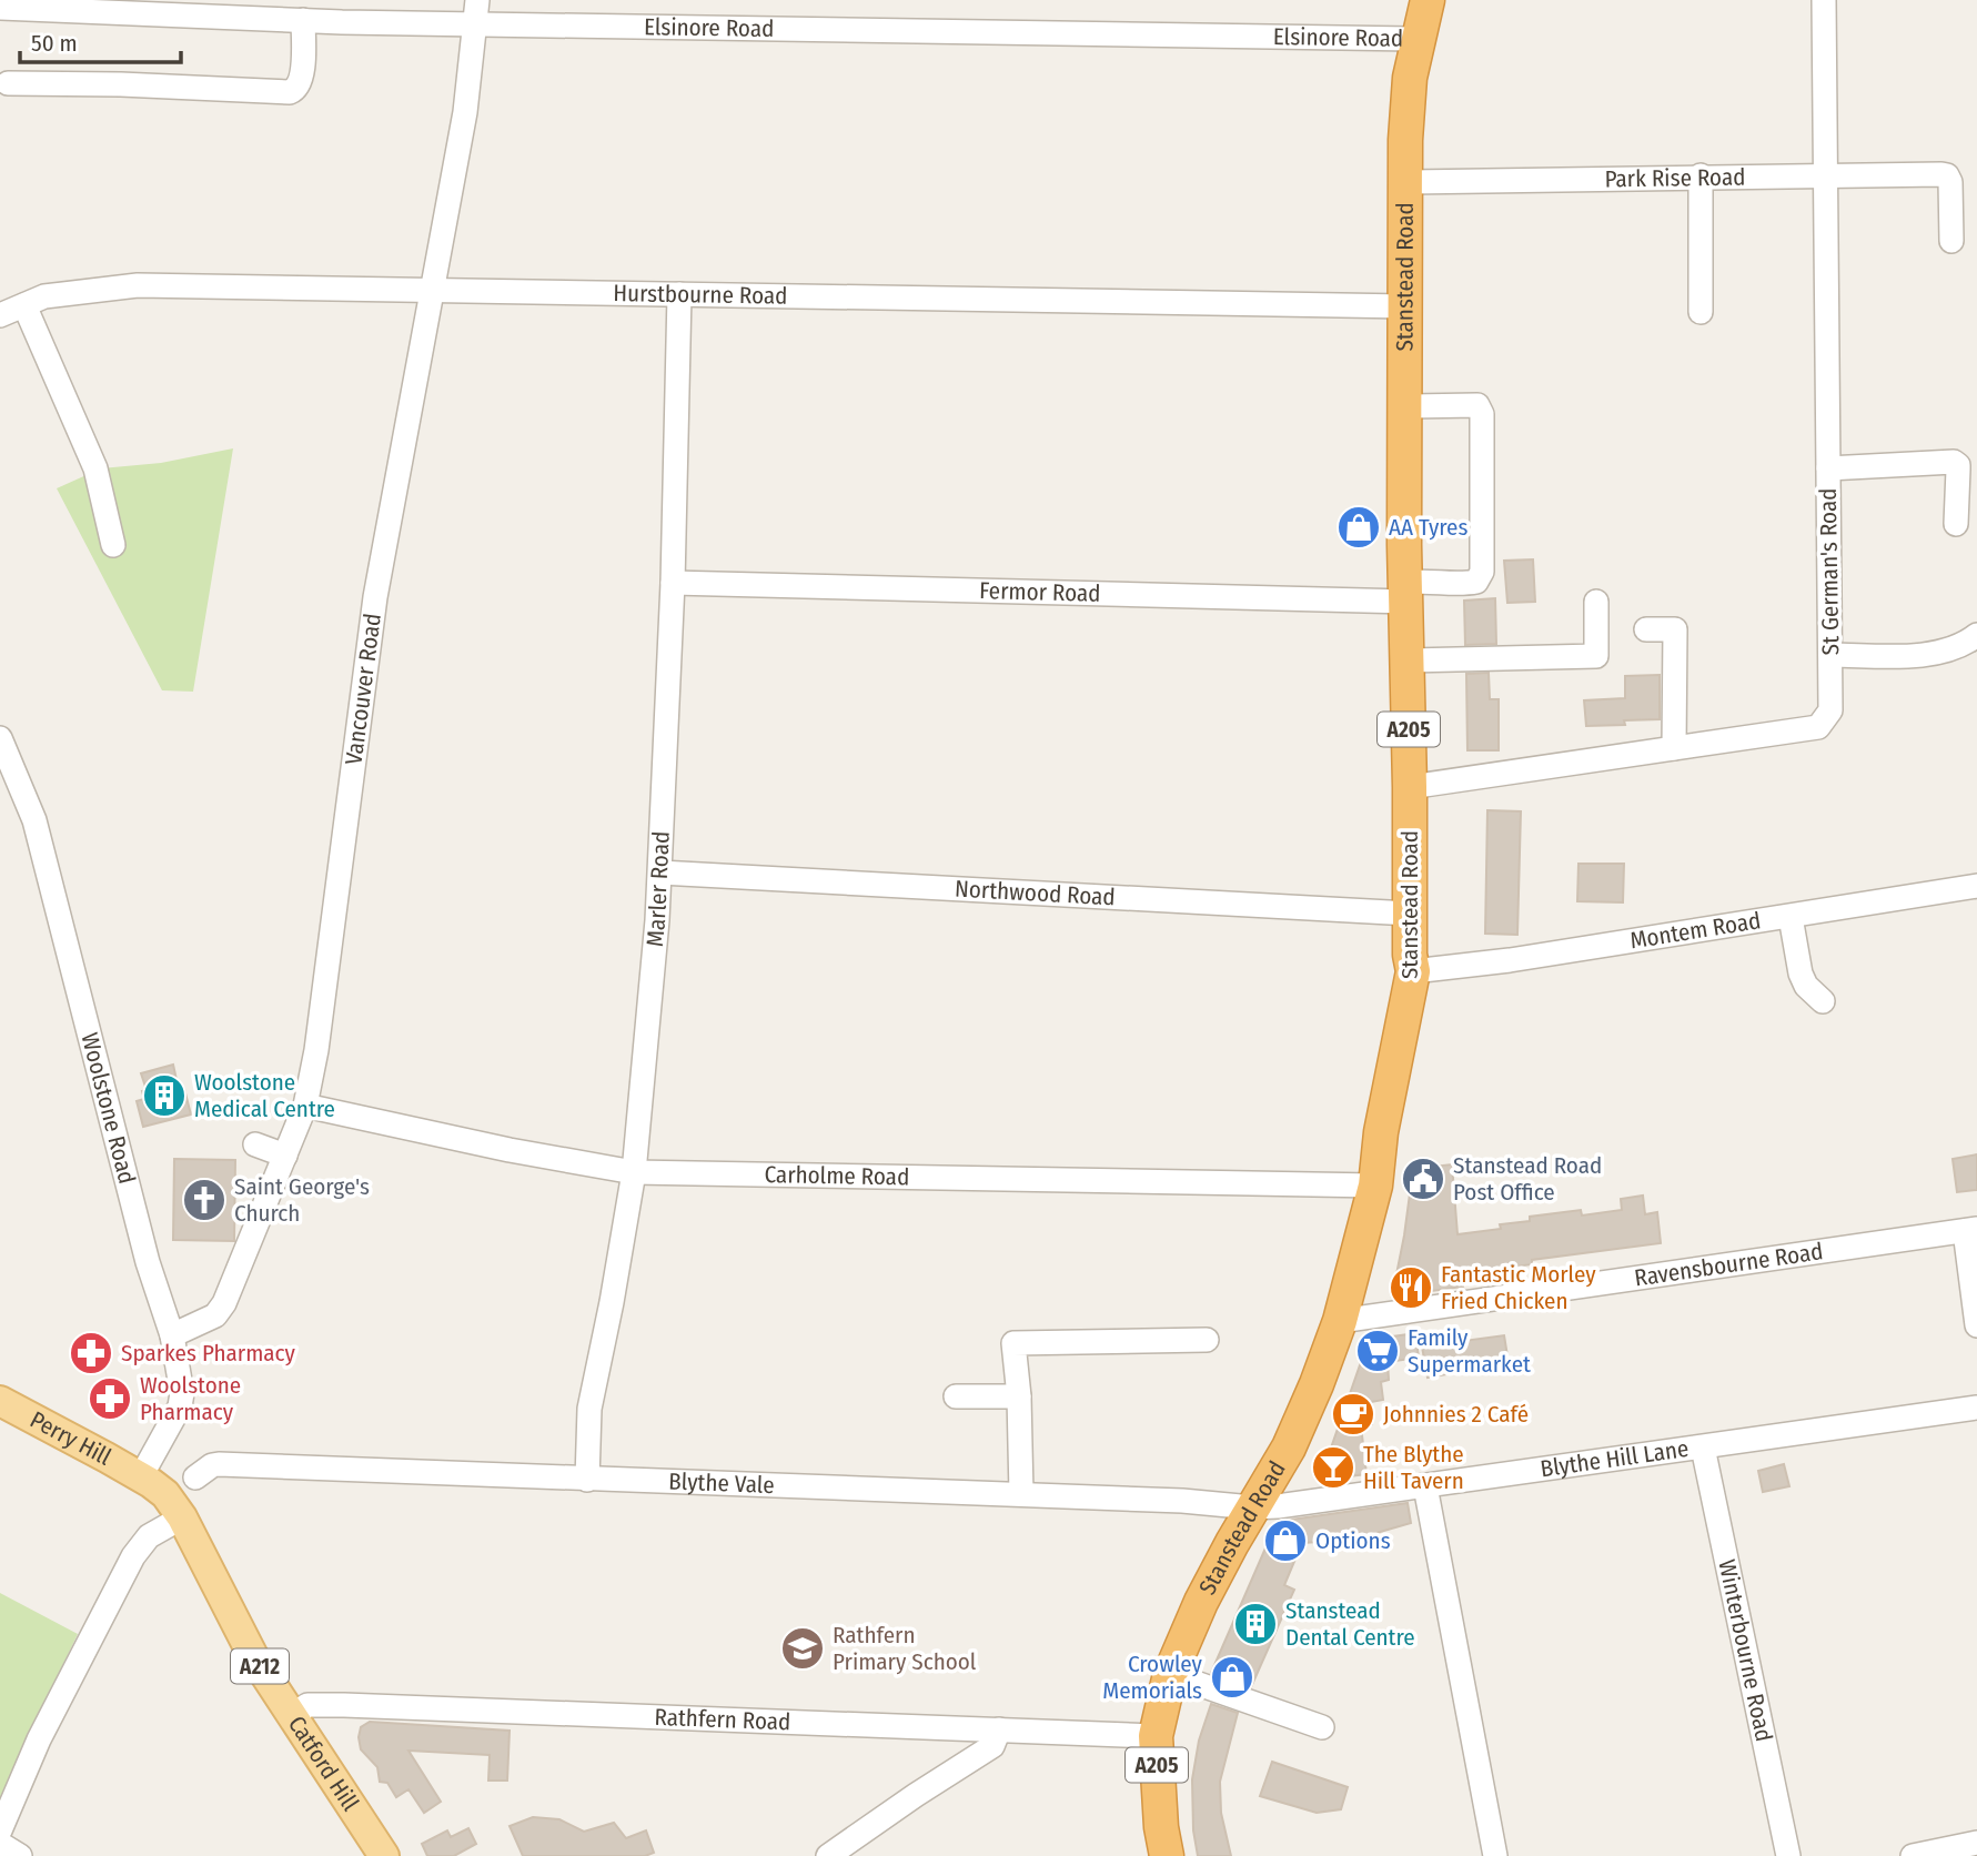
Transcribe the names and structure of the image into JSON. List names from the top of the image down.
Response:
{
  "streets": {
    "highway": ["Stanstead Road", "A205"],
    "main road": ["Perry Hill", "A212", "Catford Hill"],
    "street": [
      "Elsinore Road",
      "Park Rise Road",
      "Hurstbourne Road",
      "St German's Road",
      "Fermor Road",
      "Vancouver Road",
      "Marler Road",
      "Northwood Road",
      "Montem Road",
      "Woolstone Road",
      "Carholme Road",
      "Ravensbourne Road",
      "Blythe Hill Lane",
      "Blythe Vale",
      "Winterbourne Road",
      "Rathfern Road"
    ]
  },
  "crossings": [
    ["Elsinore Road", "Stanstead Road"],
    ["Elsinore Road", "Vancouver Road"],
    ["Park Rise Road", "Stanstead Road"],
    ["Park Rise Road", "St German's Road"],
    ["Stanstead Road", "Hurstbourne Road"],
    ["Stanstead Road", "St German's Road"],
    ["Stanstead Road", "Fermor Road"],
    ["Stanstead Road", "Northwood Road"],
    ["Stanstead Road", "Montem Road"],
    ["Stanstead Road", "Carholme Road"],
    ["Stanstead Road", "Ravensbourne Road"],
    ["Stanstead Road", "Blythe Hill Lane"],
    ["Stanstead Road", "Blythe Vale"],
    ["Stanstead Road", "Rathfern Road"],
    ["Hurstbourne Road", "Vancouver Road"],
    ["Hurstbourne Road", "Marler Road"],
    ["Fermor Road", "Marler Road"],
    ["Vancouver Road", "Woolstone Road"],
    ["Vancouver Road", "Carholme Road"],
    ["Marler Road", "Northwood Road"],
    ["Marler Road", "Carholme Road"],
    ["Marler Road", "Blythe Vale"],
    ["Woolstone Road", "Perry Hill"],
    ["Woolstone Road", "Catford Hill"],
    ["Perry Hill", "Catford Hill"],
    ["Blythe Hill Lane", "Blythe Vale"],
    ["Blythe Hill Lane", "Winterbourne Road"],
    ["Rathfern Road", "Catford Hill"]
  ],
  "places": {
    "shop": ["AA Tyres", "Options", "Crowley Memorials"],
    "building": ["Woolstone Medical Centre", "Stanstead Dental Centre"],
    "public building": ["Stanstead Road Post Office"],
    "church": ["Saint George's Church"],
    "restaurant": ["Fantastic Morley Fried Chicken"],
    "supermarket": ["Family Supermarket"],
    "pharmacy": ["Sparkes Pharmacy", "Woolstone Pharmacy"],
    "cafe": ["Johnnies 2 Café"],
    "bar": ["The Blythe Hill Tavern"],
    "school or university": ["Rathfern Primary School"]
  },
  "scale_bar": "50 m"
}
